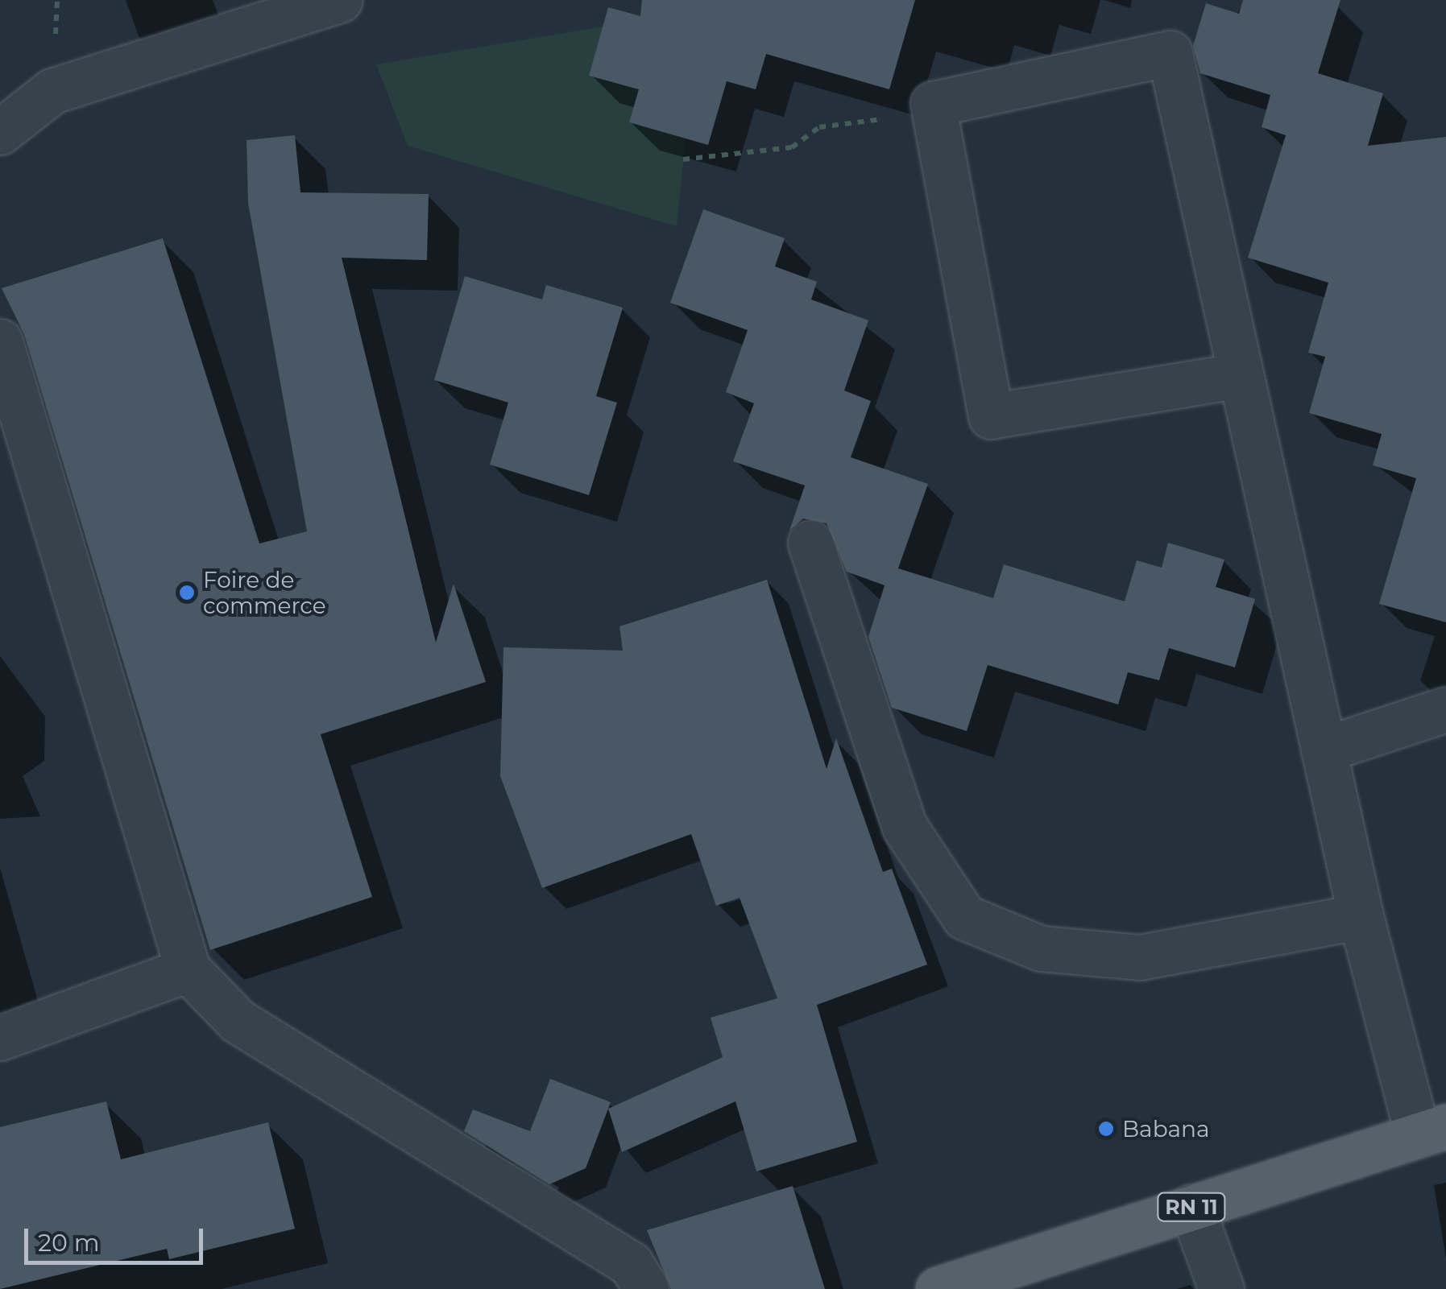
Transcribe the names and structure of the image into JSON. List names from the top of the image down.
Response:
{
  "streets": {
    "main road": ["RN 11"]
  },
  "places": ["Foire de commerce", "Babana"],
  "scale_bar": "20 m"
}
